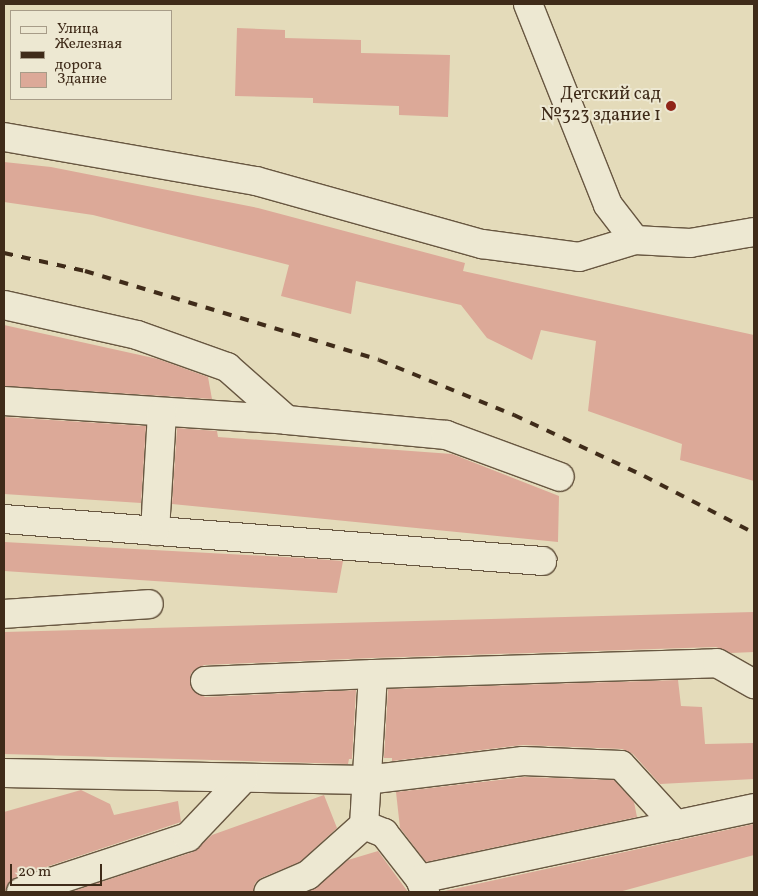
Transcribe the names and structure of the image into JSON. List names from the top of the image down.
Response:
{
  "places": ["Детский сад №323 здание 1"],
  "legend": ["Улица", "Железная дорога", "Здание"],
  "scale_bar": "20 m"
}
